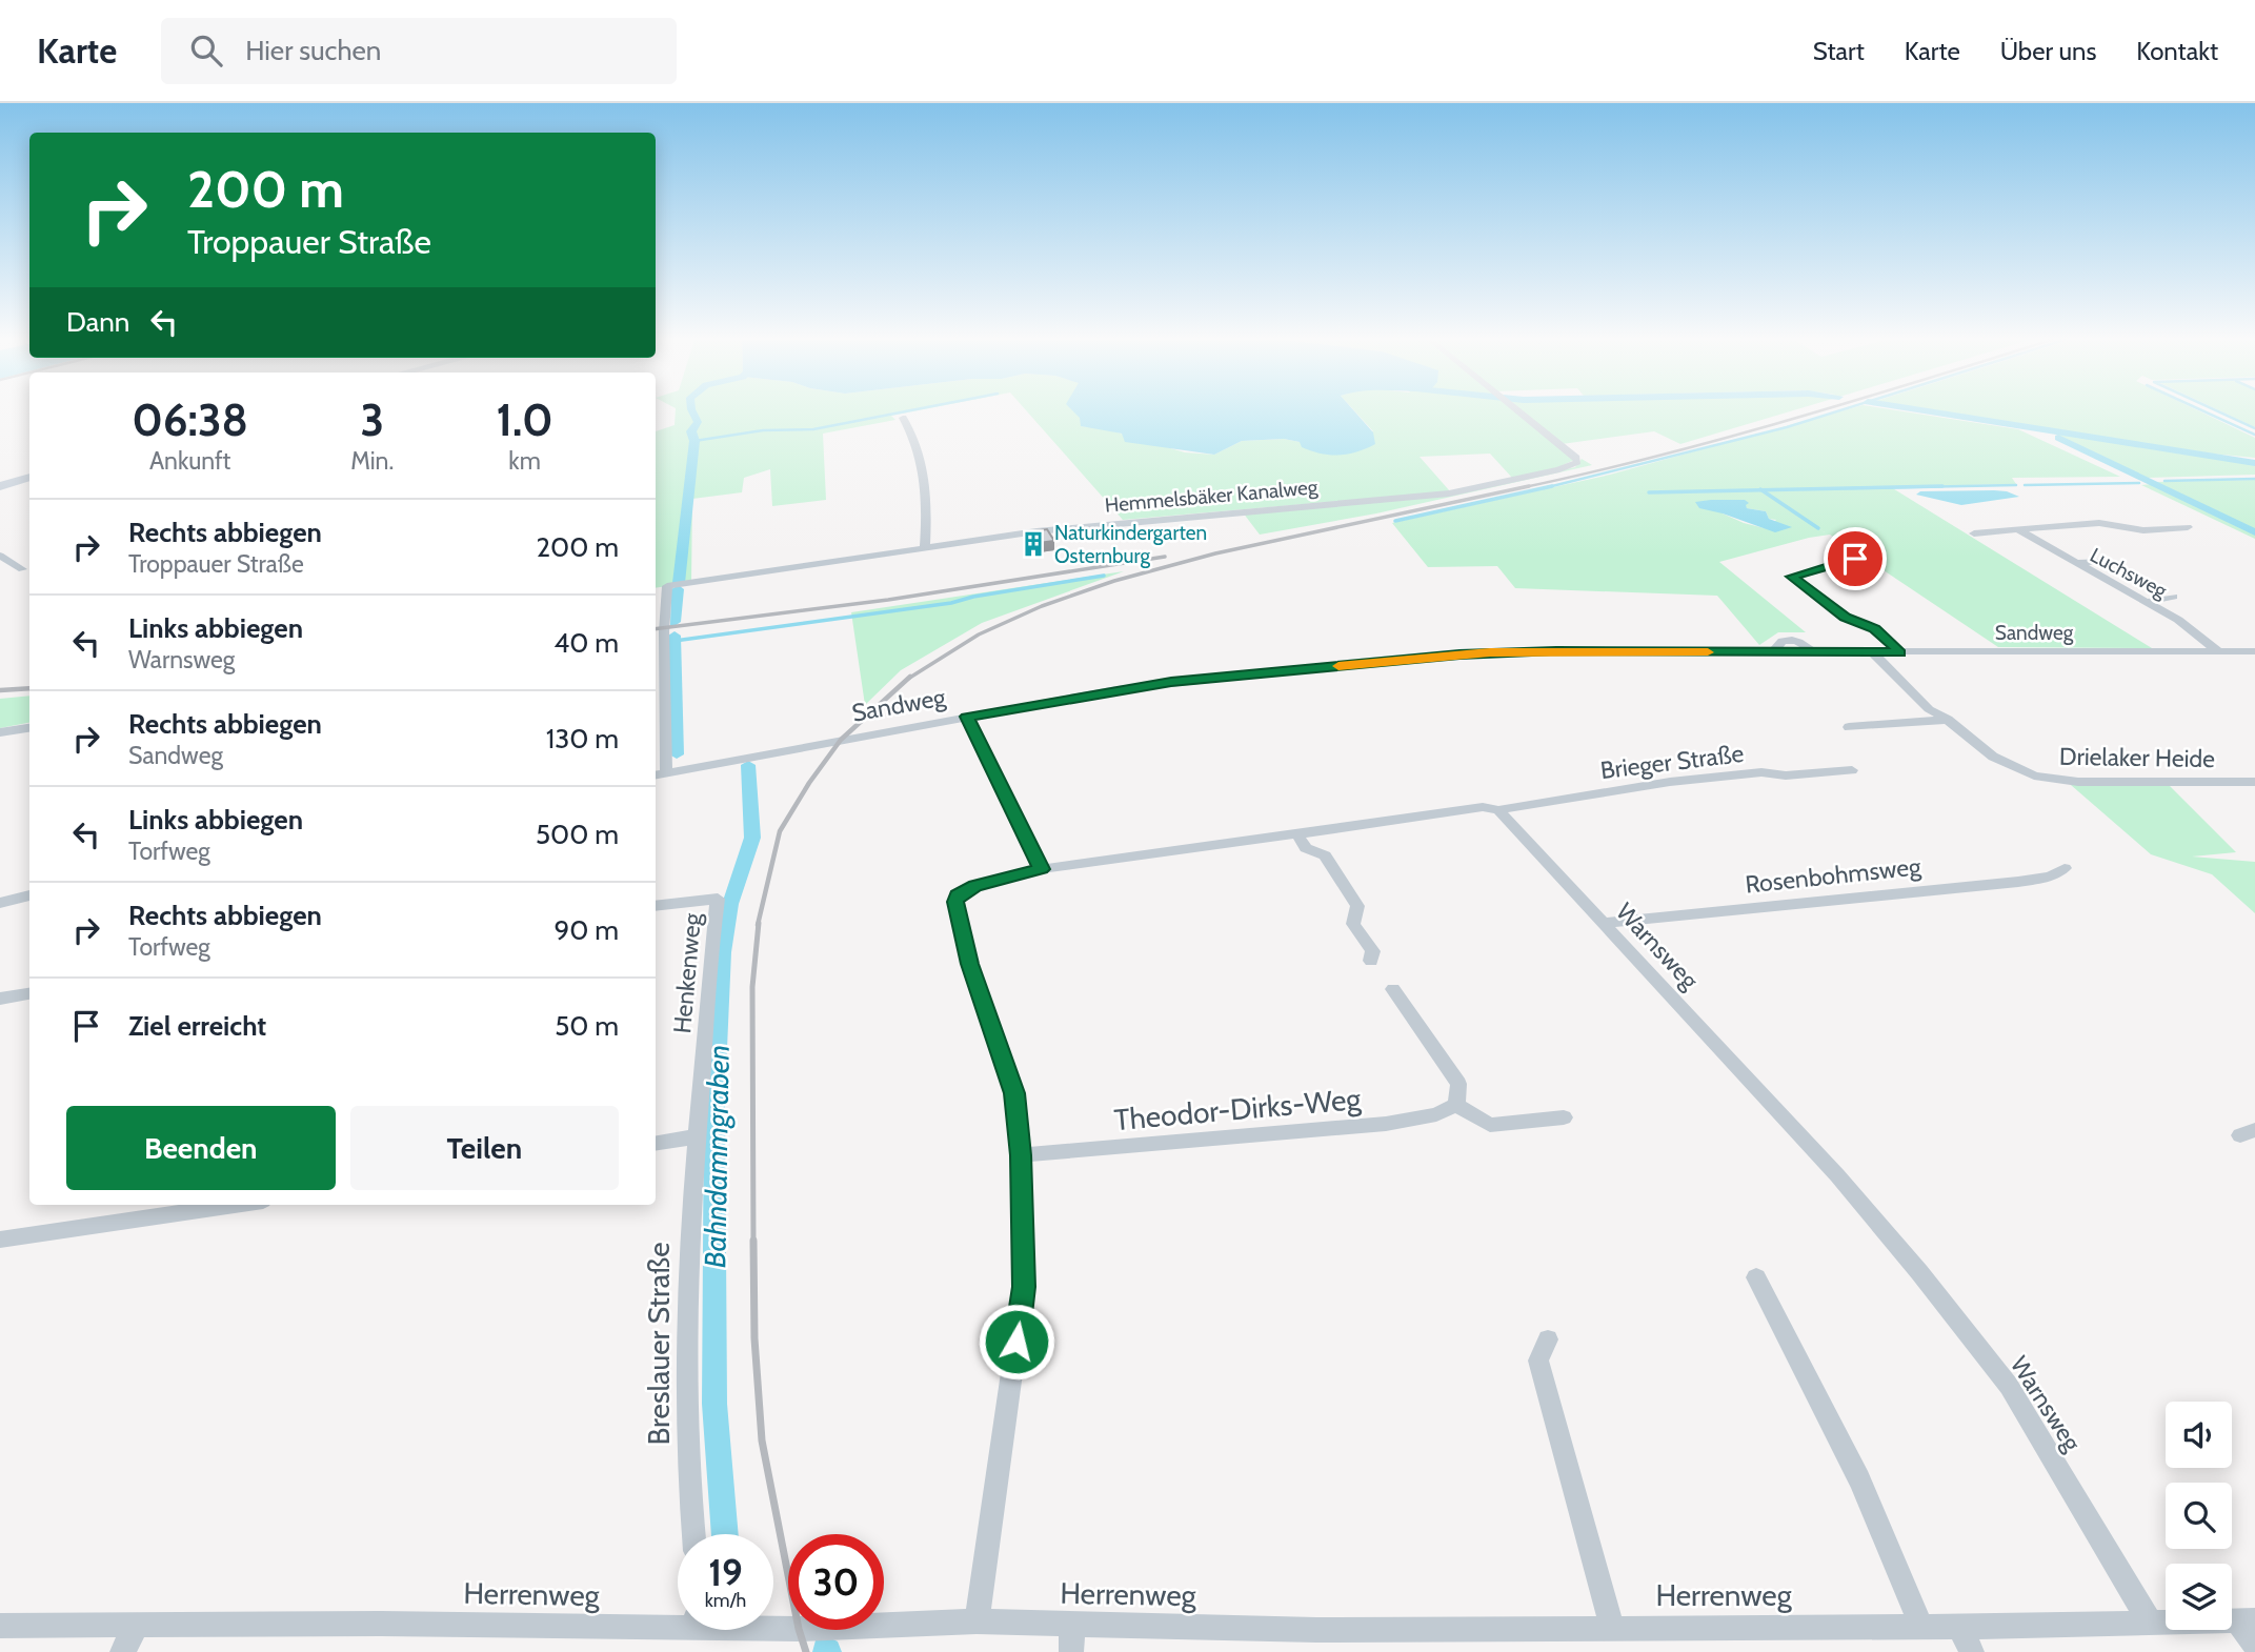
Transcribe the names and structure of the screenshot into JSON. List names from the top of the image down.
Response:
{
  "streets": {
    "street": [
      "Hemmelsbäker Kanalweg",
      "Luchsweg",
      "Sandweg",
      "Drielaker Heide",
      "Brieger Straße",
      "Rosenbohmsweg",
      "Warnsweg",
      "Henkenweg",
      "Theodor-Dirks-Weg",
      "Breslauer Straße",
      "Herrenweg"
    ]
  },
  "crossings": [
    ["Hemmelsbäker Kanalweg", "Sandweg"],
    ["Luchsweg", "Sandweg"],
    ["Sandweg", "Drielaker Heide"],
    ["Brieger Straße", "Warnsweg"],
    ["Rosenbohmsweg", "Warnsweg"],
    ["Warnsweg", "Herrenweg"],
    ["Henkenweg", "Breslauer Straße"]
  ],
  "water": ["Bahndammgraben"],
  "places": {
    "building": ["Naturkindergarten Osternburg"]
  },
  "page": {
    "header": "Karte",
    "search": "Hier suchen",
    "nav": [
      "Start",
      "Karte",
      "Über uns",
      "Kontakt"
    ],
    "turn": ["200 m", "Troppauer Straße"],
    "then": "Dann",
    "eta": [
      "06:38",
      "Ankunft",
      "3",
      "Min.",
      "1.0",
      "km"
    ],
    "list": [
      {
        "name": "Rechts abbiegen",
        "note": "Troppauer Straße",
        "value": "200 m"
      },
      {
        "name": "Links abbiegen",
        "note": "Warnsweg",
        "value": "40 m"
      },
      {
        "name": "Rechts abbiegen",
        "note": "Sandweg",
        "value": "130 m"
      },
      {
        "name": "Links abbiegen",
        "note": "Torfweg",
        "value": "500 m"
      },
      {
        "name": "Rechts abbiegen",
        "note": "Torfweg",
        "value": "90 m"
      },
      {
        "name": "Ziel erreicht",
        "value": "50 m"
      }
    ],
    "buttons": ["Beenden", "Teilen"],
    "speed": "19 km/h",
    "limit": "30"
  }
}
